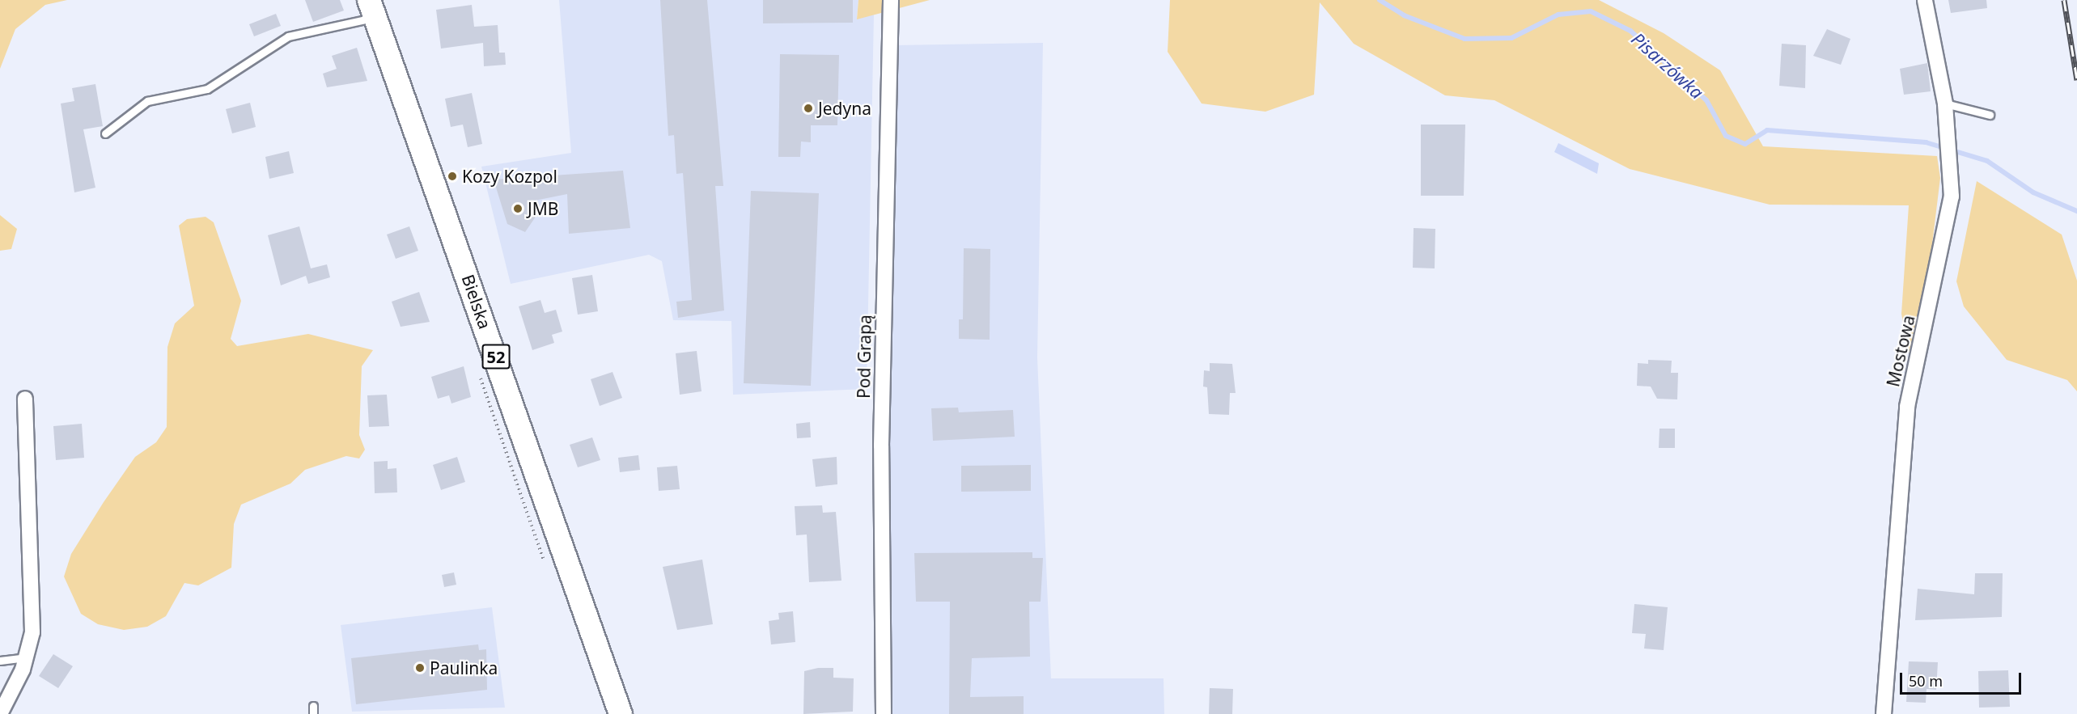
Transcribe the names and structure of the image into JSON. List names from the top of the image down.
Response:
{
  "streets": {
    "main road": ["Bielska", "52"],
    "street": ["Mostowa", "Pod Grapą"]
  },
  "water": ["Pisarzówka"],
  "places": [
    "Jedyna",
    "Kozy Kozpol",
    "JMB",
    "Paulinka"
  ],
  "scale_bar": "50 m"
}
